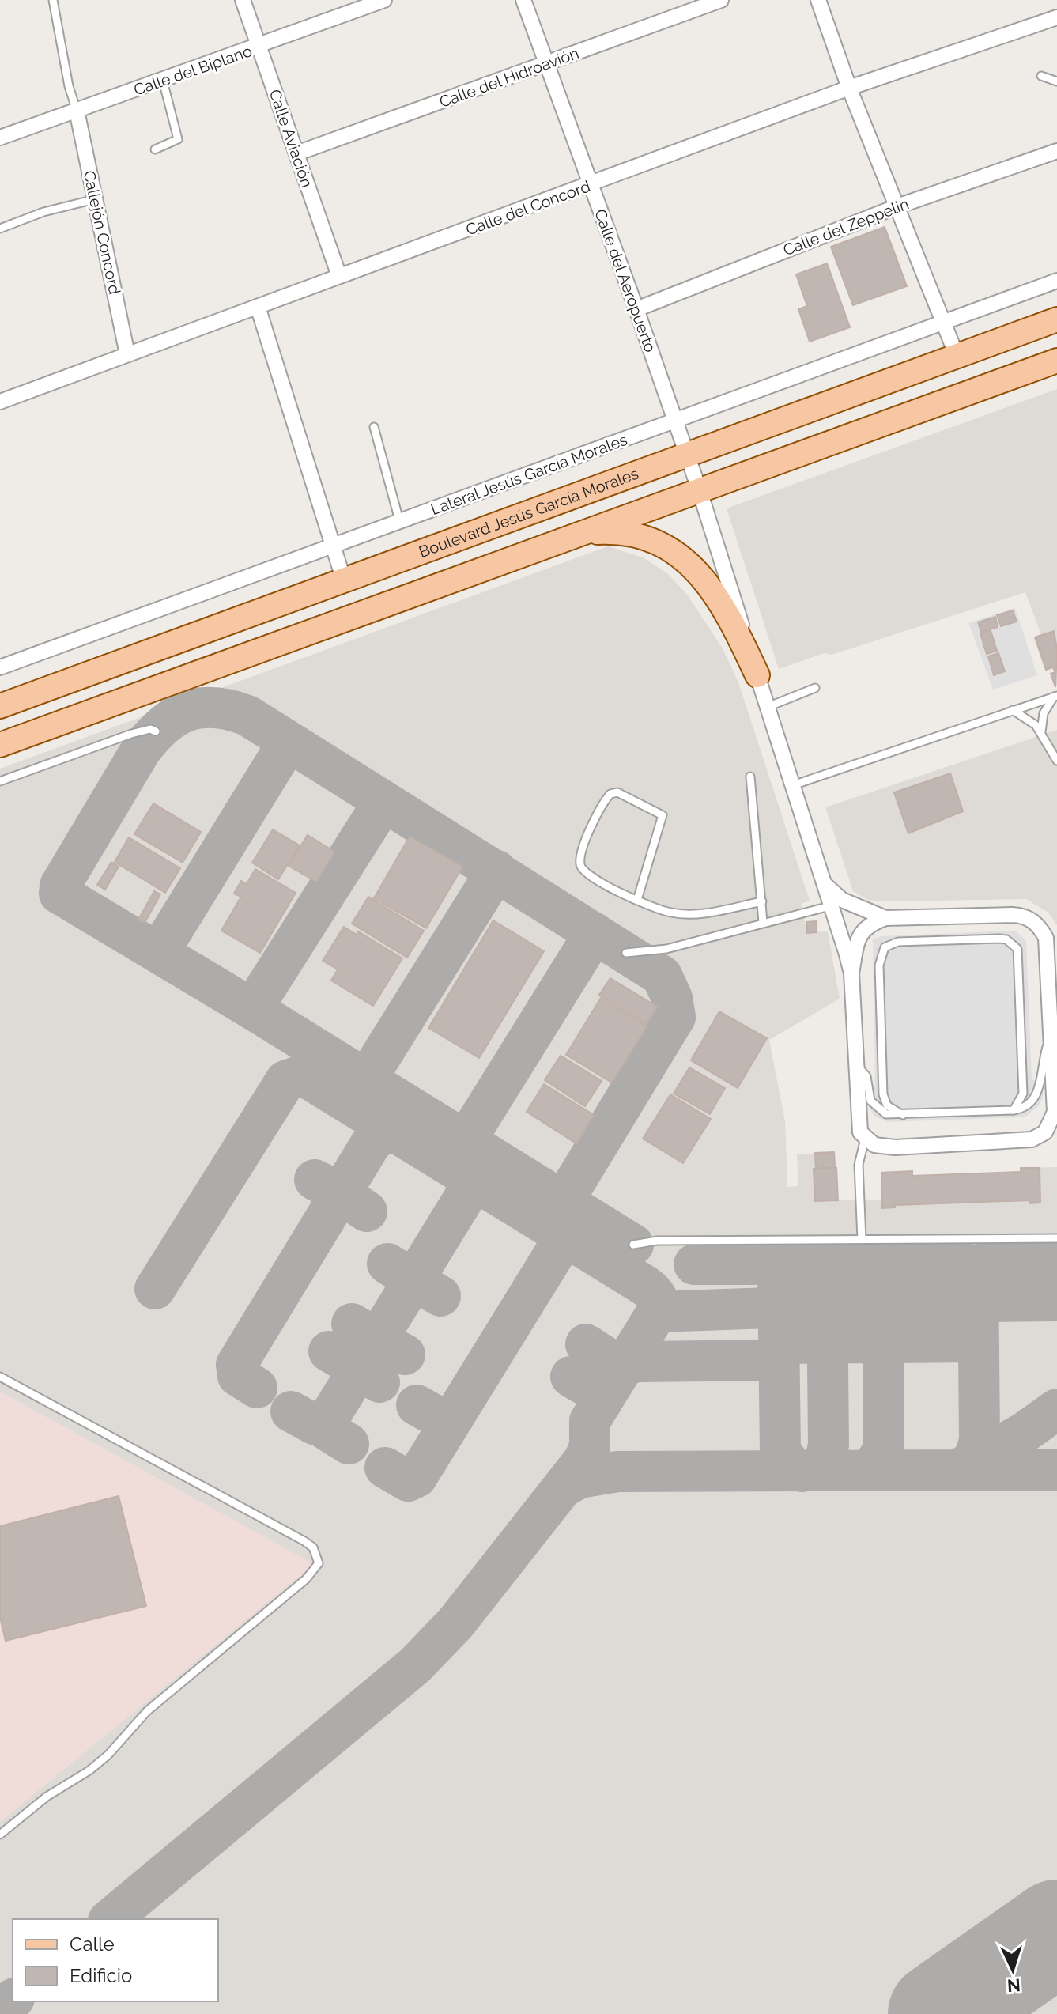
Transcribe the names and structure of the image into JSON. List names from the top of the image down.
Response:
{
  "streets": {
    "main road": ["Boulevard Jesús García Morales"],
    "street": [
      "Calle del Biplano",
      "Calle del Hidroavión",
      "Calle Aviación",
      "Calle del Concord",
      "Calle del Zeppelin",
      "Callejón Concord",
      "Calle del Aeropuerto",
      "Lateral Jesús García Morales"
    ]
  },
  "crossings": [
    ["Calle del Biplano", "Calle Aviación"],
    ["Calle del Biplano", "Callejón Concord"],
    ["Calle del Hidroavión", "Calle Aviación"],
    ["Calle del Hidroavión", "Calle del Aeropuerto"],
    ["Calle Aviación", "Calle del Concord"],
    ["Calle del Concord", "Callejón Concord"],
    ["Calle del Concord", "Calle del Aeropuerto"],
    ["Calle del Zeppelin", "Calle del Aeropuerto"],
    ["Calle del Aeropuerto", "Lateral Jesús García Morales"],
    ["Calle del Aeropuerto", "Boulevard Jesús García Morales"]
  ],
  "legend": ["Calle", "Edificio"],
  "north": "bottom"
}
